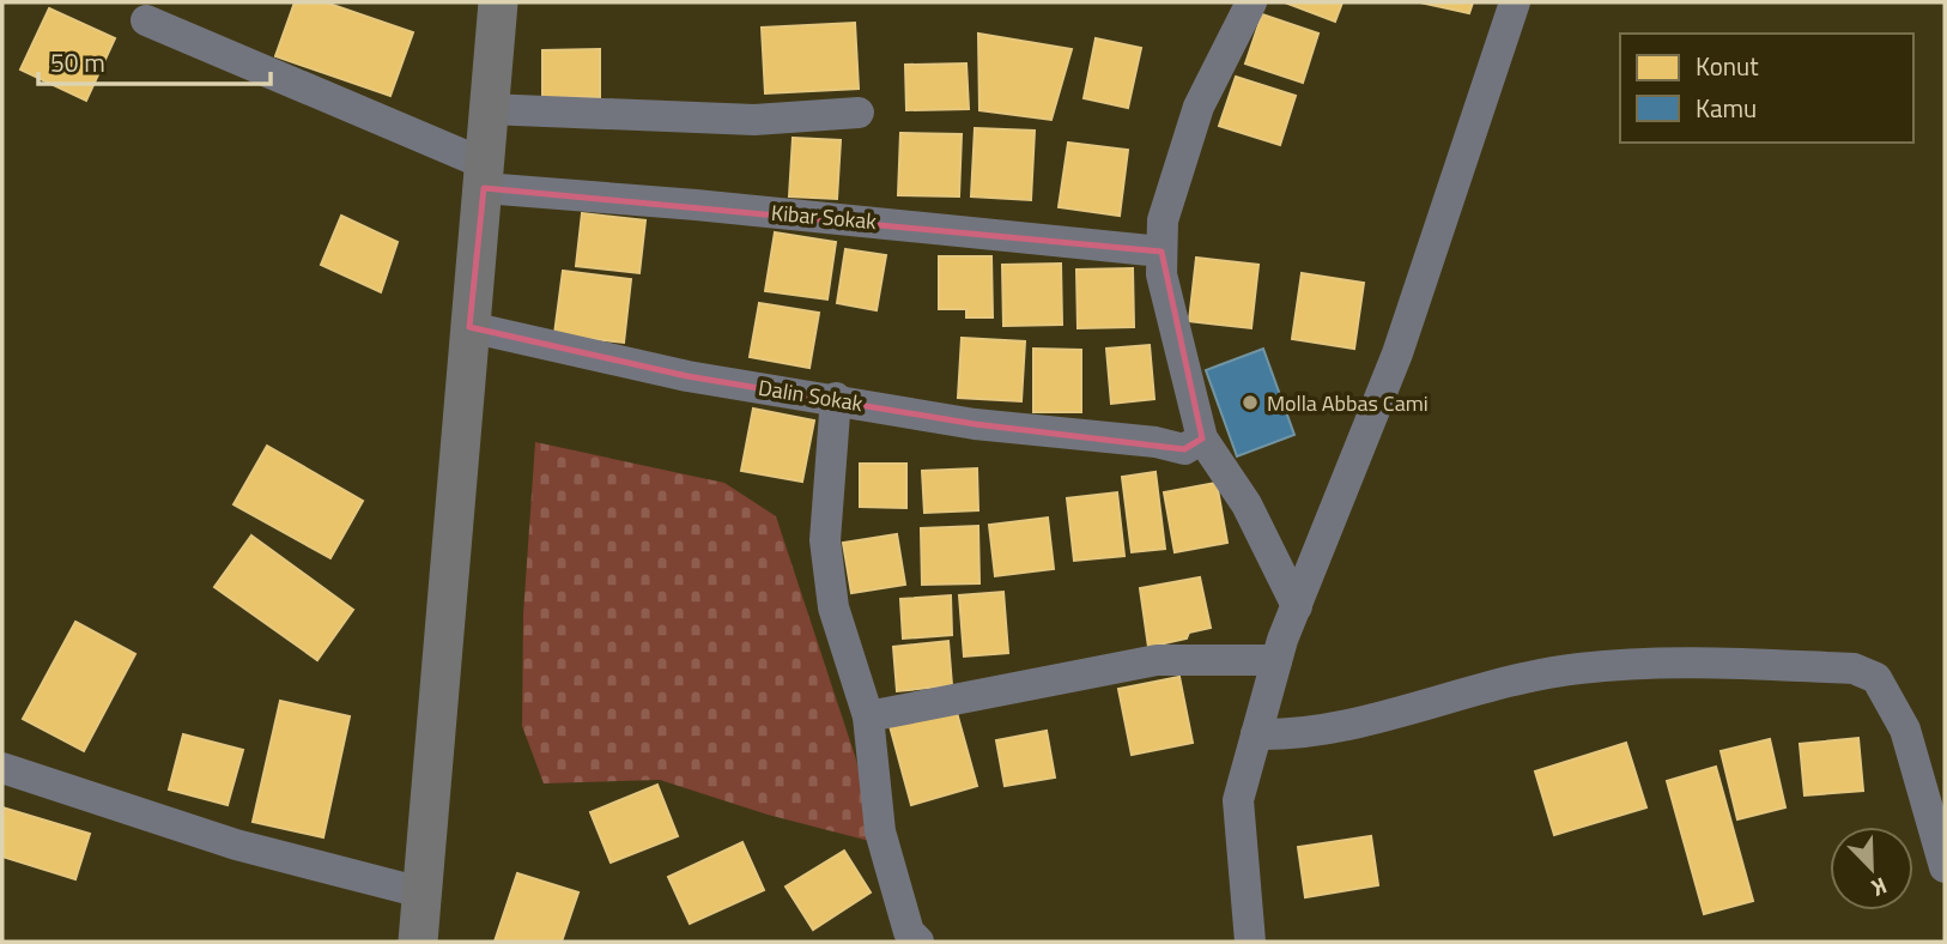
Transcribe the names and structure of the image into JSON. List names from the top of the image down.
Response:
{
  "streets": {
    "street": ["Kibar Sokak", "Dalin Sokak"]
  },
  "places": ["Molla Abbas Cami"],
  "legend": ["Konut", "Kamu"],
  "scale_bar": "50 m",
  "north": "bottom right"
}
